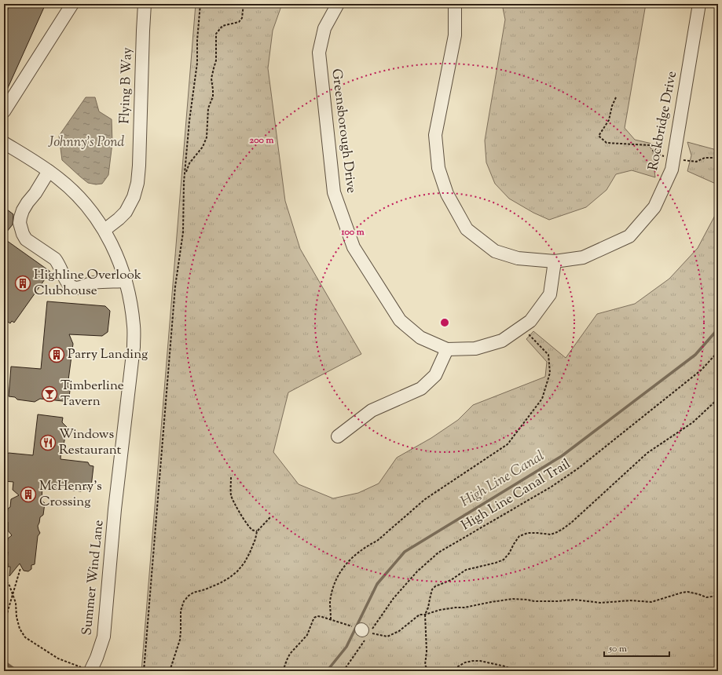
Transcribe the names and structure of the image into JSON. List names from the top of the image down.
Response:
{
  "streets": {
    "street": [
      "Flying B Way",
      "Rockbridge Drive",
      "Greensborough Drive",
      "Summer Wind Lane"
    ],
    "path": ["High Line Canal Trail"]
  },
  "crossings": [
    ["Flying B Way", "Summer Wind Lane"],
    ["Rockbridge Drive", "Greensborough Drive"]
  ],
  "water": ["Johnny's Pond", "High Line Canal"],
  "places": {
    "building": ["Highline Overlook Clubhouse", "Parry Landing", "McHenry's Crossing"],
    "bar": ["Timberline Tavern"],
    "restaurant": ["Windows Restaurant"]
  },
  "scale_bar": "50 m",
  "rings": ["200 m", "100 m"]
}
